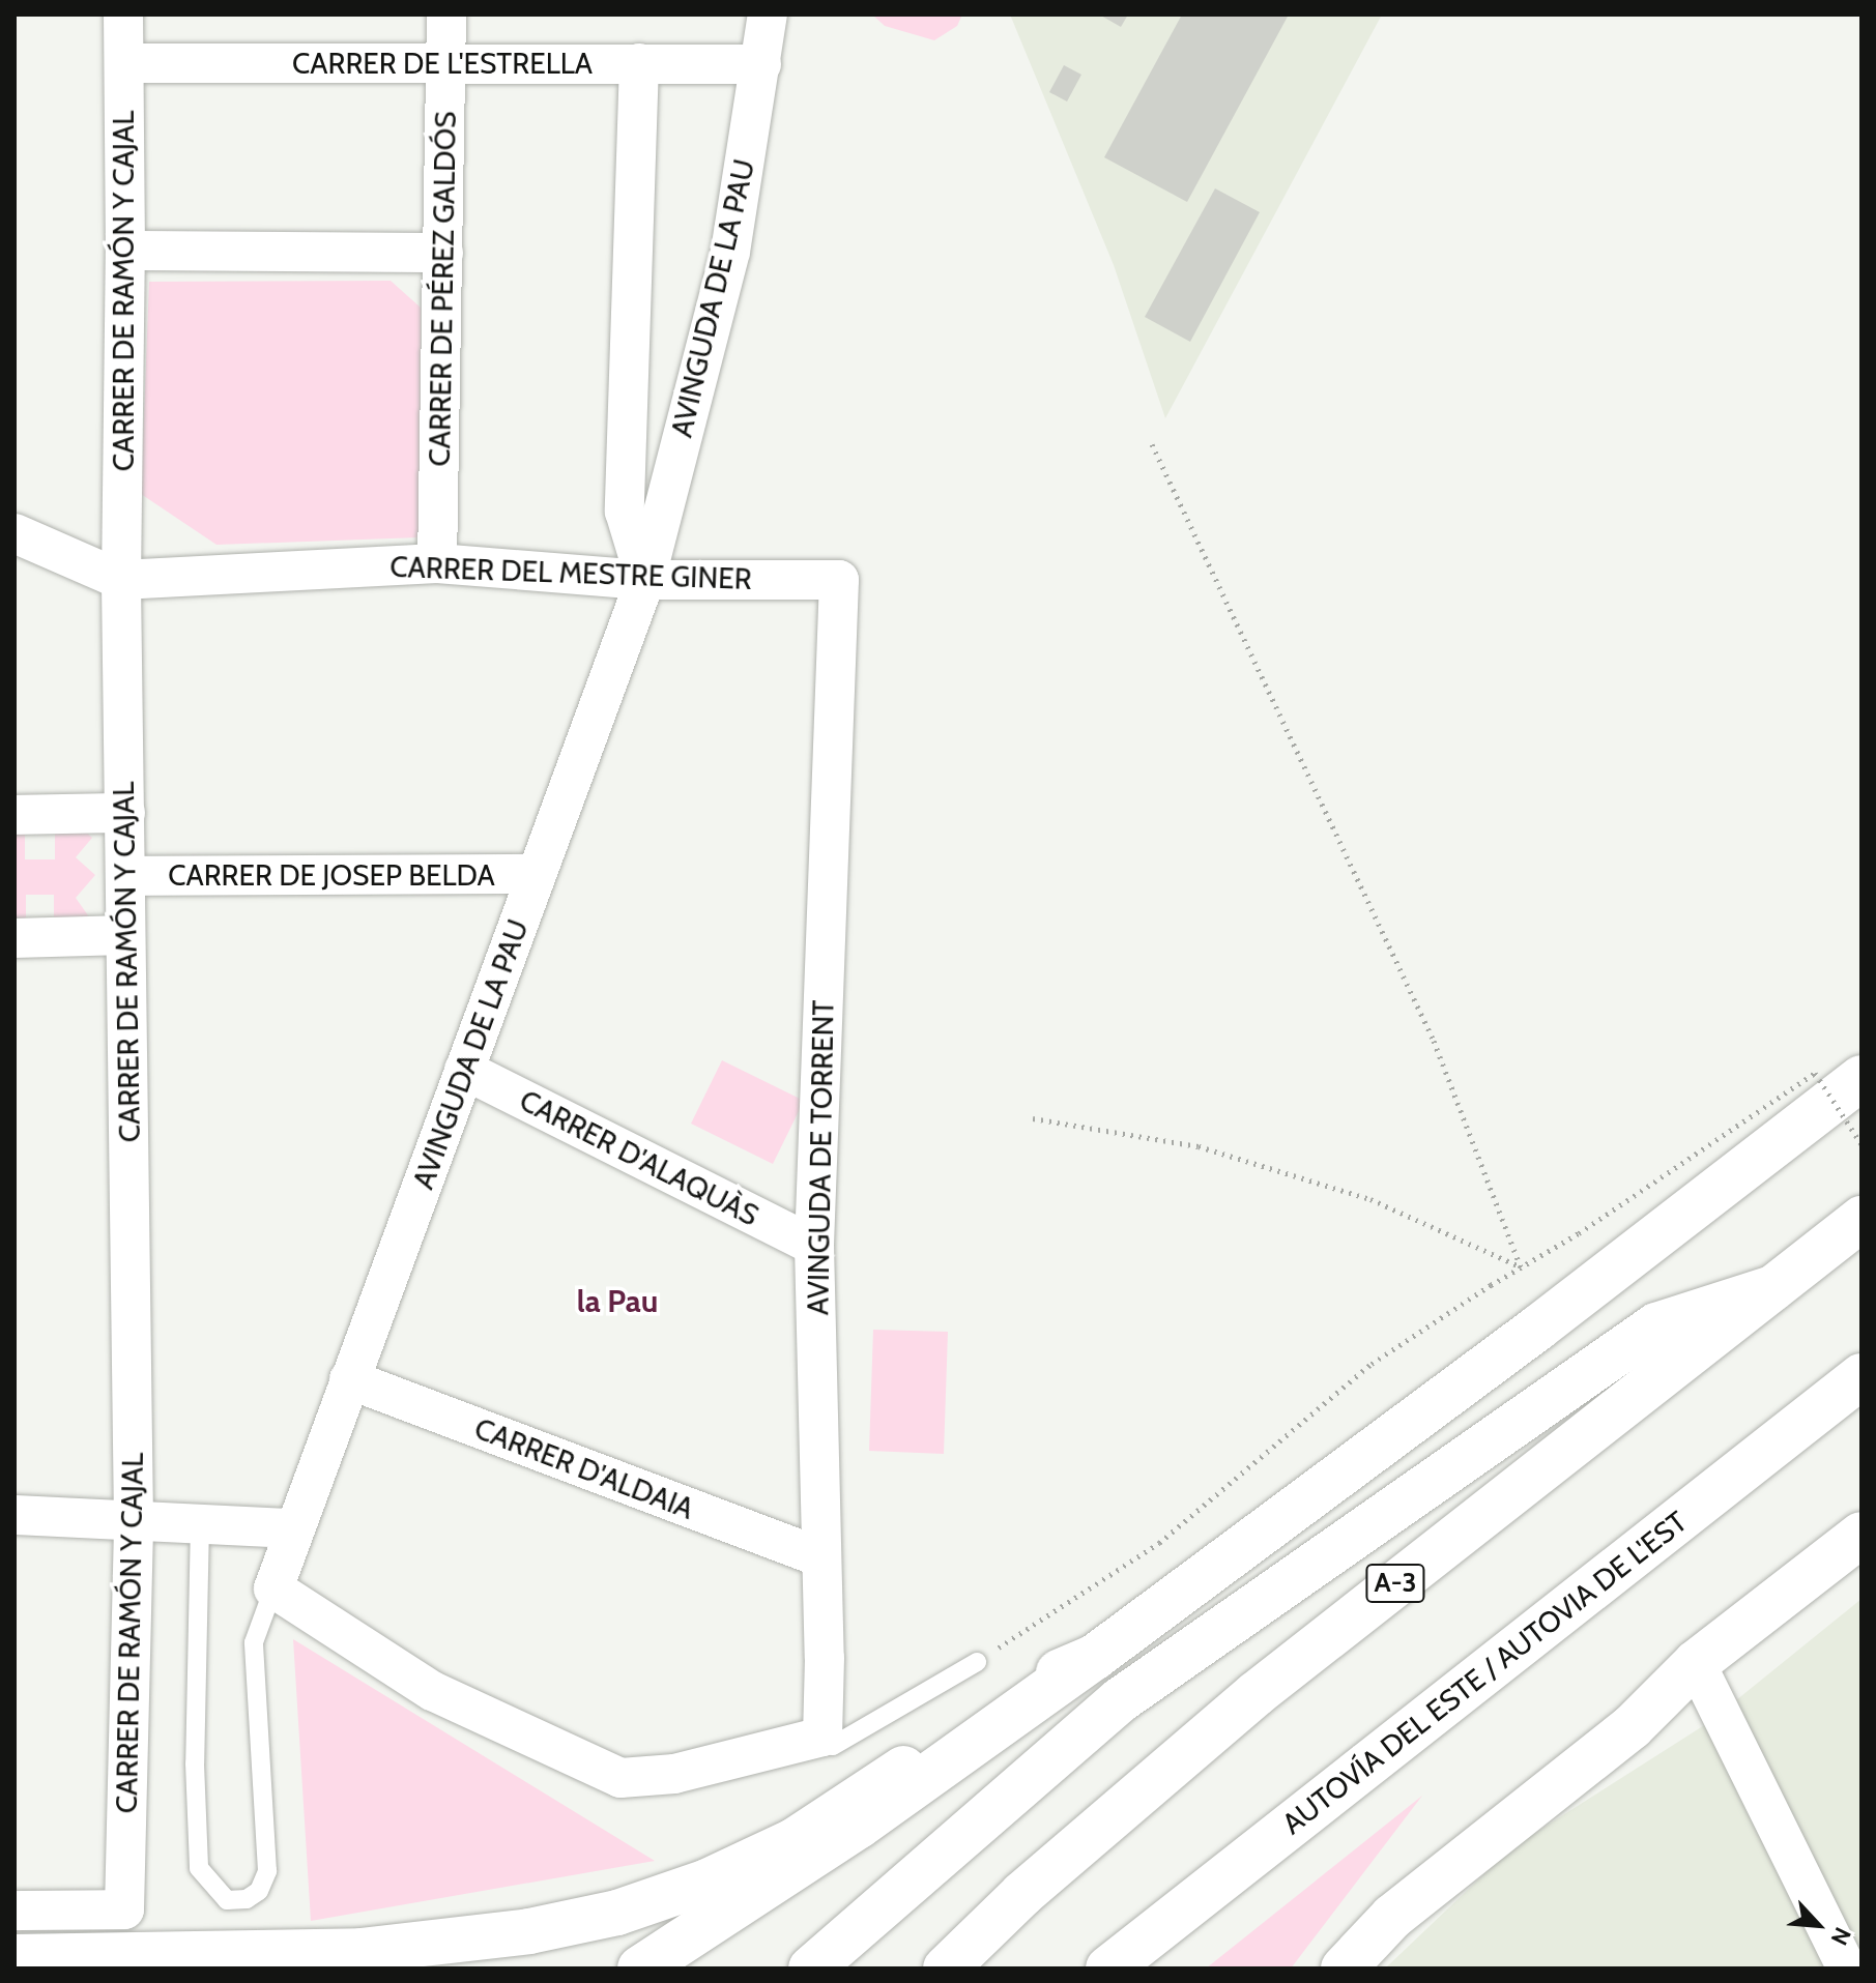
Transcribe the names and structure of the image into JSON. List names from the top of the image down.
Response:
{
  "streets": {
    "main road": ["A-3", "AUTOVÍA DEL ESTE / AUTOVIA DE L'EST"],
    "street": [
      "CARRER DE L'ESTRELLA",
      "CARRER DE PÉREZ GALDÓS",
      "CARRER DE RAMÓN Y CAJAL",
      "AVINGUDA DE LA PAU",
      "CARRER DEL MESTRE GINER",
      "CARRER DE JOSEP BELDA",
      "CARRER D'ALAQUÀS",
      "AVINGUDA DE TORRENT",
      "CARRER D'ALDAIA"
    ]
  },
  "crossings": [
    ["CARRER DE L'ESTRELLA", "CARRER DE PÉREZ GALDÓS"],
    ["CARRER DE L'ESTRELLA", "CARRER DE RAMÓN Y CAJAL"],
    ["CARRER DE L'ESTRELLA", "AVINGUDA DE LA PAU"],
    ["CARRER DE PÉREZ GALDÓS", "CARRER DEL MESTRE GINER"],
    ["CARRER DE RAMÓN Y CAJAL", "CARRER DEL MESTRE GINER"],
    ["CARRER DE RAMÓN Y CAJAL", "CARRER DE JOSEP BELDA"],
    ["AVINGUDA DE LA PAU", "CARRER DEL MESTRE GINER"],
    ["AVINGUDA DE LA PAU", "CARRER DE JOSEP BELDA"],
    ["AVINGUDA DE LA PAU", "CARRER D'ALAQUÀS"],
    ["AVINGUDA DE LA PAU", "CARRER D'ALDAIA"],
    ["CARRER DEL MESTRE GINER", "AVINGUDA DE TORRENT"],
    ["CARRER D'ALAQUÀS", "AVINGUDA DE TORRENT"],
    ["AVINGUDA DE TORRENT", "CARRER D'ALDAIA"]
  ],
  "districts": ["la Pau"],
  "north": "bottom right"
}
